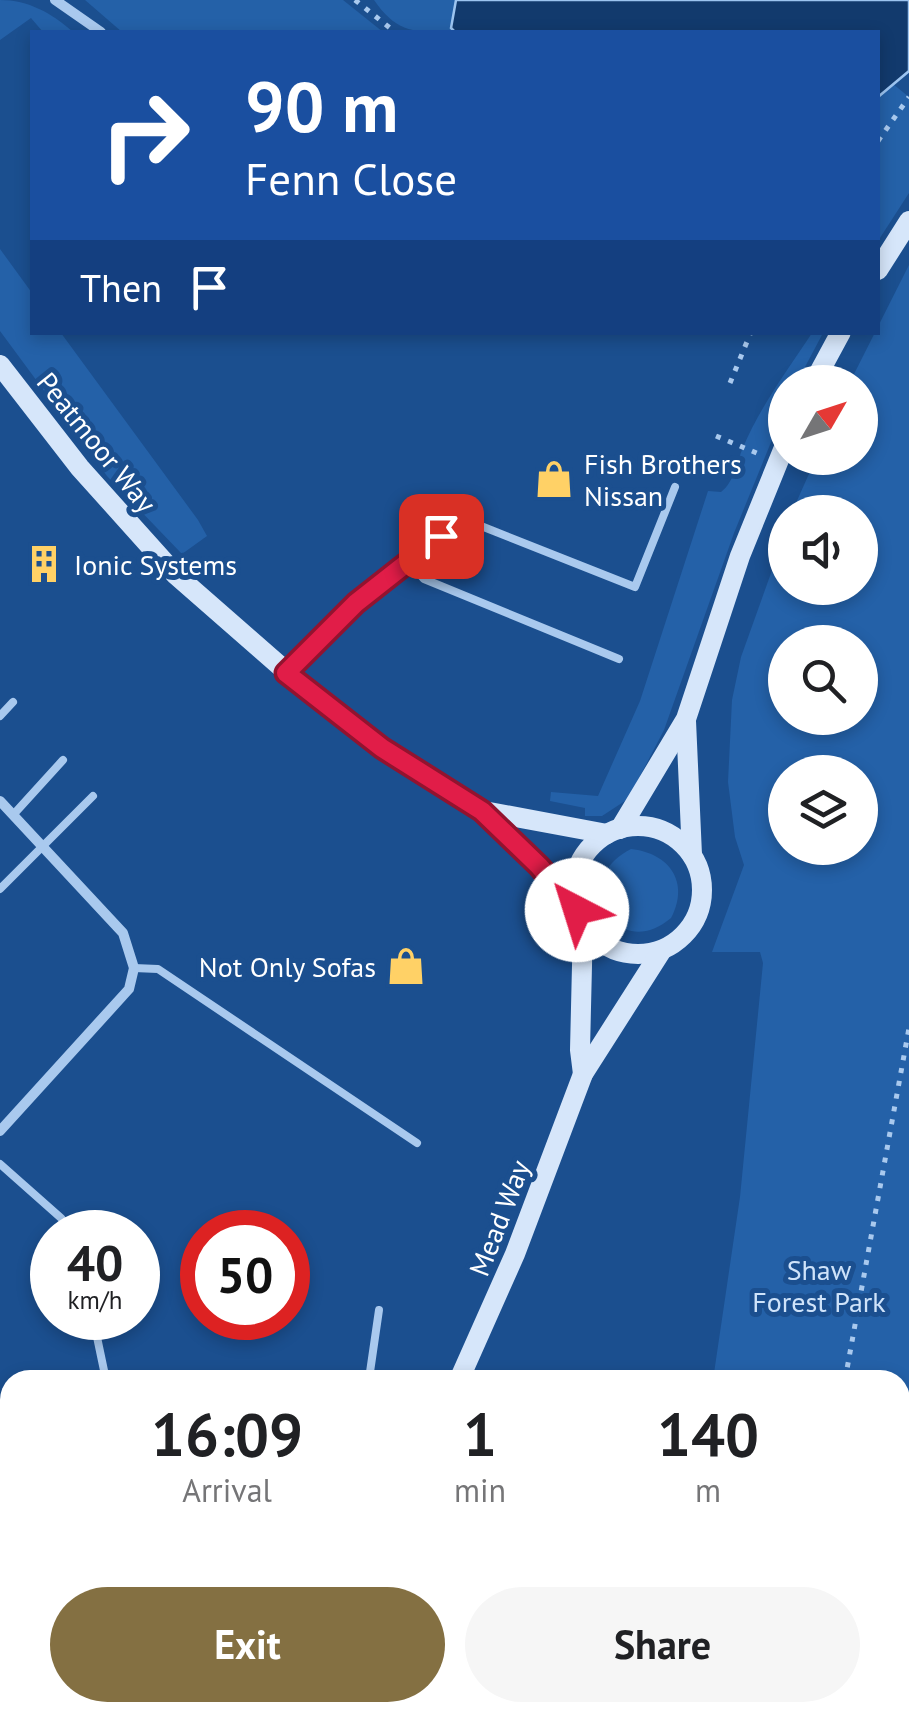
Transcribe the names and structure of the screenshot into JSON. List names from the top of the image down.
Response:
{
  "streets": {
    "main road": ["Peatmoor Way", "Mead Way"]
  },
  "crossings": [
    ["Peatmoor Way", "Mead Way"]
  ],
  "parks": ["Shaw Forest Park"],
  "places": {
    "shop": ["Fish Brothers Nissan", "Not Only Sofas"],
    "building": ["Ionic Systems"]
  },
  "north": "top right",
  "page": {
    "turn": ["90 m", "Fenn Close"],
    "then": "Then",
    "speed": "40 km/h",
    "limit": "50",
    "eta": [
      "16:09",
      "Arrival",
      "1",
      "min",
      "140",
      "m"
    ],
    "buttons": ["Exit", "Share"]
  }
}
